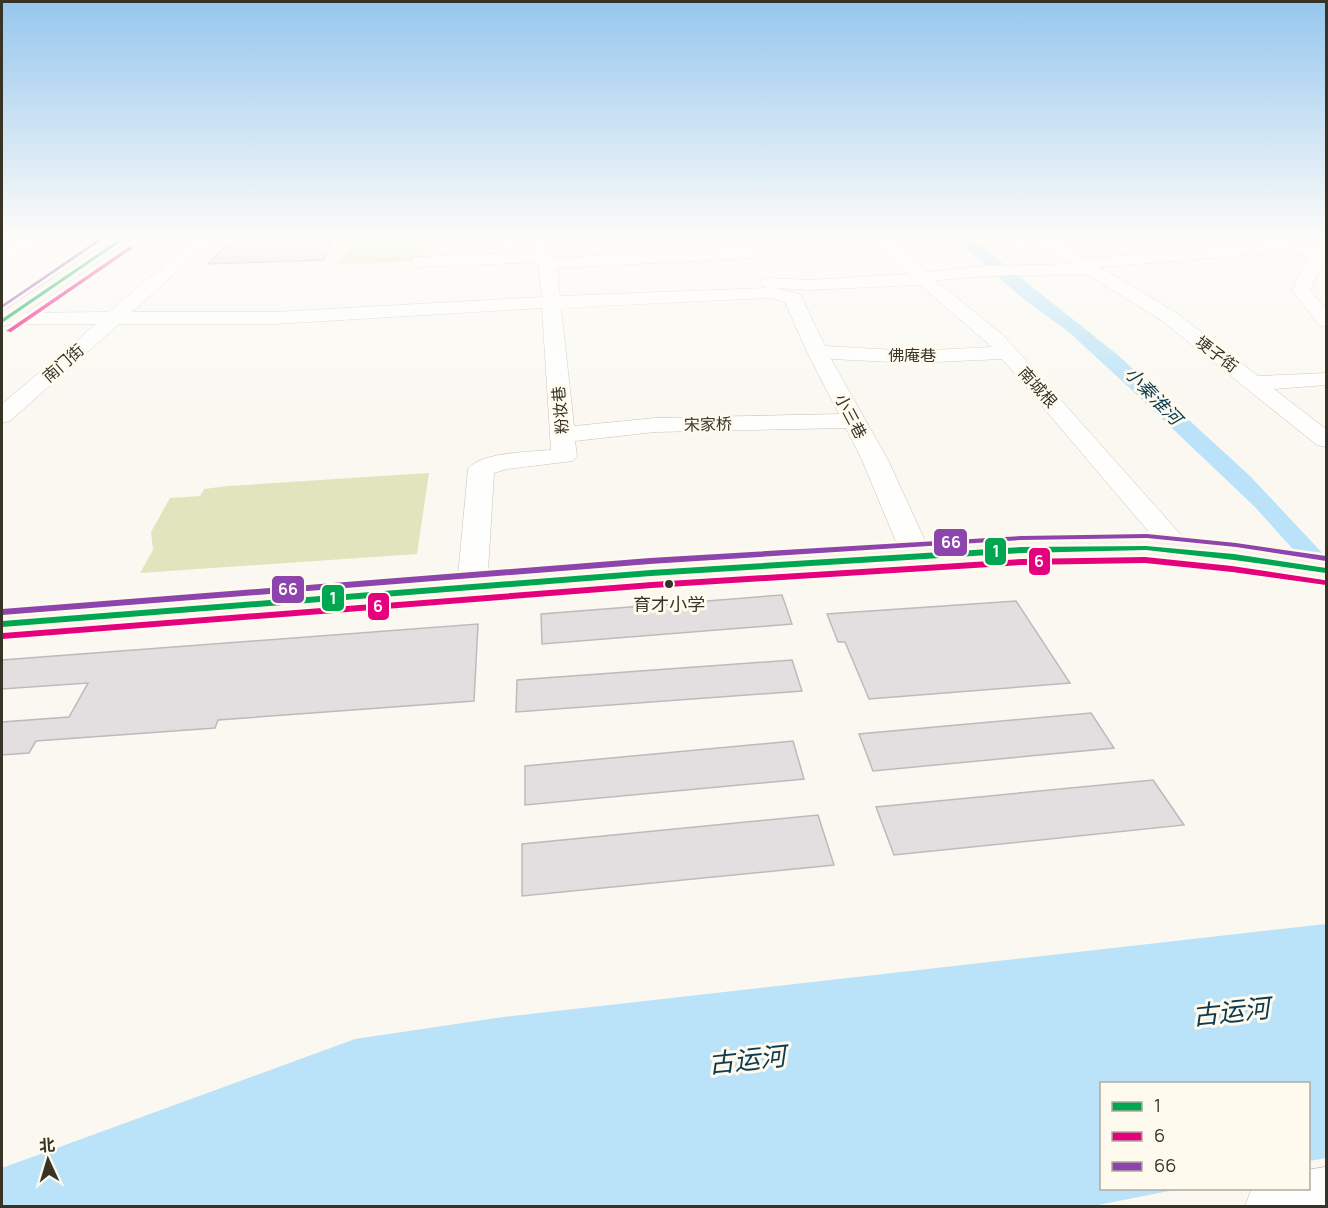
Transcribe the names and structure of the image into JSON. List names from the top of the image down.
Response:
{
  "streets": {
    "street": [
      "埂子街",
      "佛庵巷",
      "南门街",
      "南城根",
      "粉妆巷",
      "小三巷",
      "宋家桥"
    ]
  },
  "crossings": [
    ["佛庵巷", "南城根"],
    ["佛庵巷", "小三巷"],
    ["粉妆巷", "宋家桥"],
    ["小三巷", "宋家桥"]
  ],
  "water": ["小秦淮河", "古运河"],
  "places": ["育才小学"],
  "lines": ["transit line 1", "transit line 6", "transit line 66"],
  "legend": ["1", "6", "66"],
  "north": "top"
}
